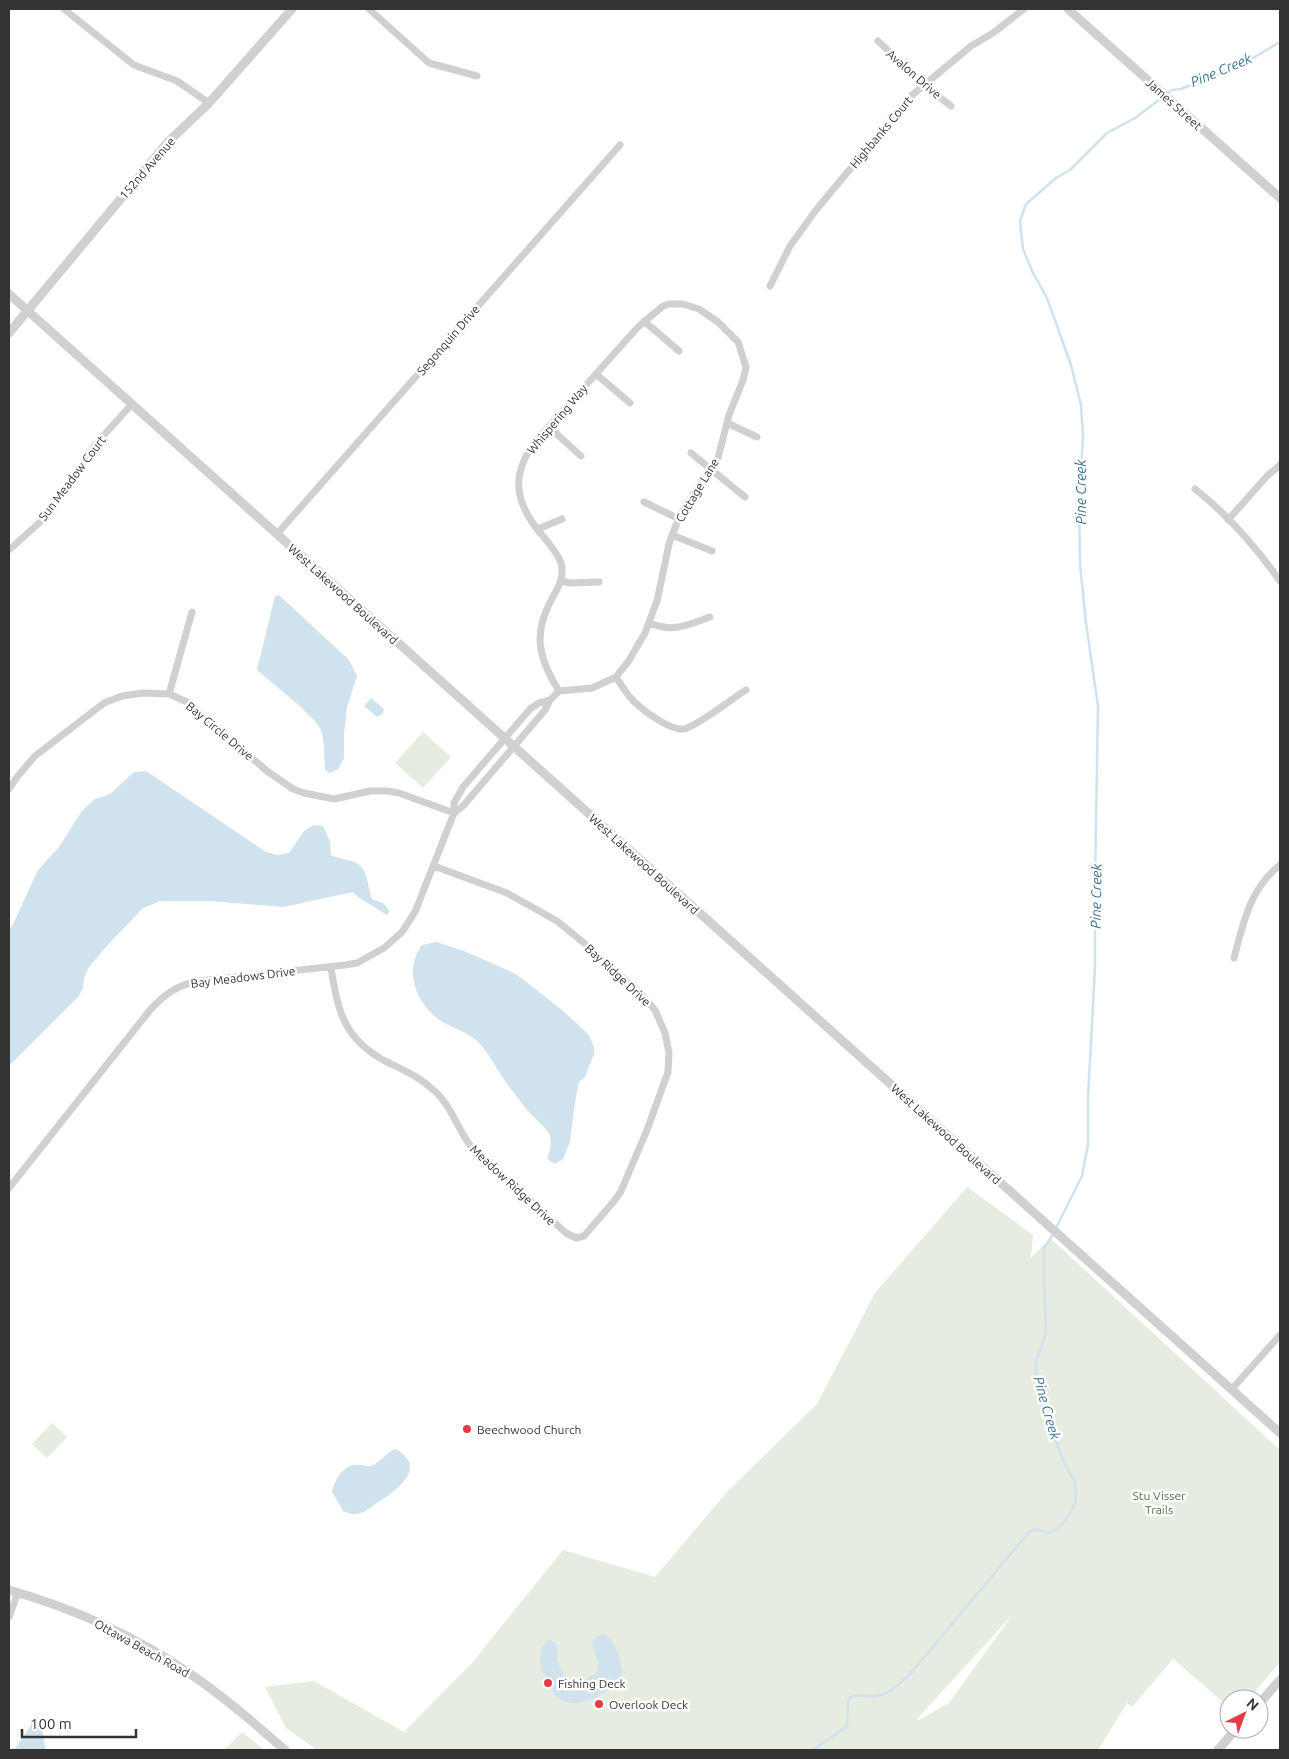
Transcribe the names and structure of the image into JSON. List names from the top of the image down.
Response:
{
  "streets": {
    "street": [
      "Avalon Drive",
      "James Street",
      "Highbanks Court",
      "152nd Avenue",
      "Segonquin Drive",
      "Whispering Way",
      "Sun Meadow Court",
      "Cottage Lane",
      "West Lakewood Boulevard",
      "Bay Circle Drive",
      "Bay Ridge Drive",
      "Bay Meadows Drive",
      "Meadow Ridge Drive",
      "Ottawa Beach Road"
    ]
  },
  "crossings": [
    ["Avalon Drive", "Highbanks Court"],
    ["152nd Avenue", "West Lakewood Boulevard"],
    ["Segonquin Drive", "West Lakewood Boulevard"],
    ["Whispering Way", "Cottage Lane"],
    ["Sun Meadow Court", "West Lakewood Boulevard"],
    ["West Lakewood Boulevard", "Bay Meadows Drive"],
    ["Bay Circle Drive", "Bay Meadows Drive"],
    ["Bay Ridge Drive", "Bay Meadows Drive"],
    ["Bay Ridge Drive", "Meadow Ridge Drive"],
    ["Bay Meadows Drive", "Meadow Ridge Drive"]
  ],
  "water": ["Pine Creek"],
  "parks": ["Stu Visser Trails"],
  "places": ["Beechwood Church", "Fishing Deck", "Overlook Deck"],
  "scale_bar": "100 m",
  "north": "top right"
}
